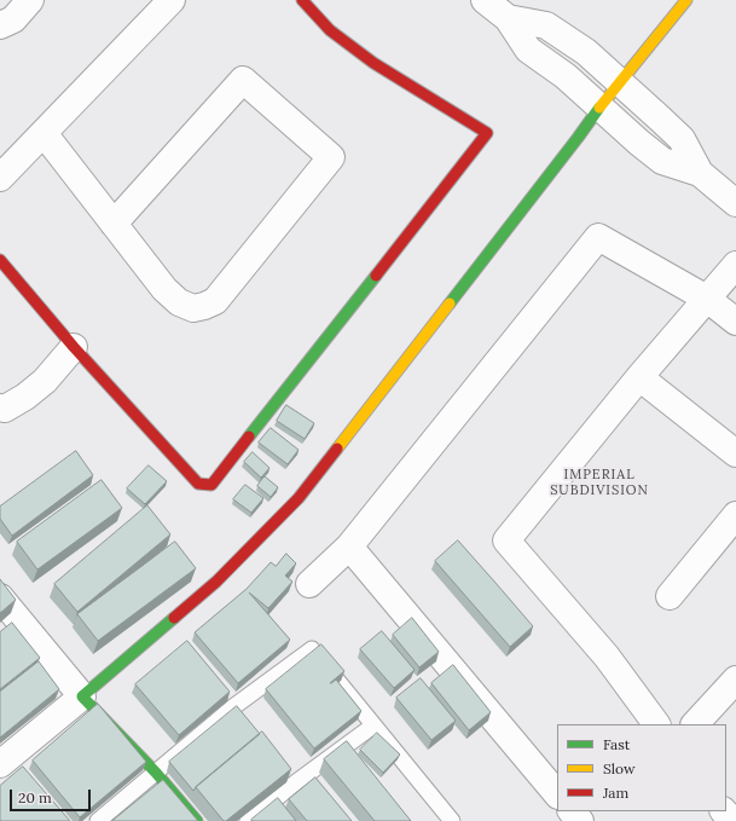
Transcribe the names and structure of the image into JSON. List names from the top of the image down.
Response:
{
  "districts": ["IMPERIAL SUBDIVISION"],
  "legend": ["Fast", "Slow", "Jam"],
  "scale_bar": "20 m"
}
